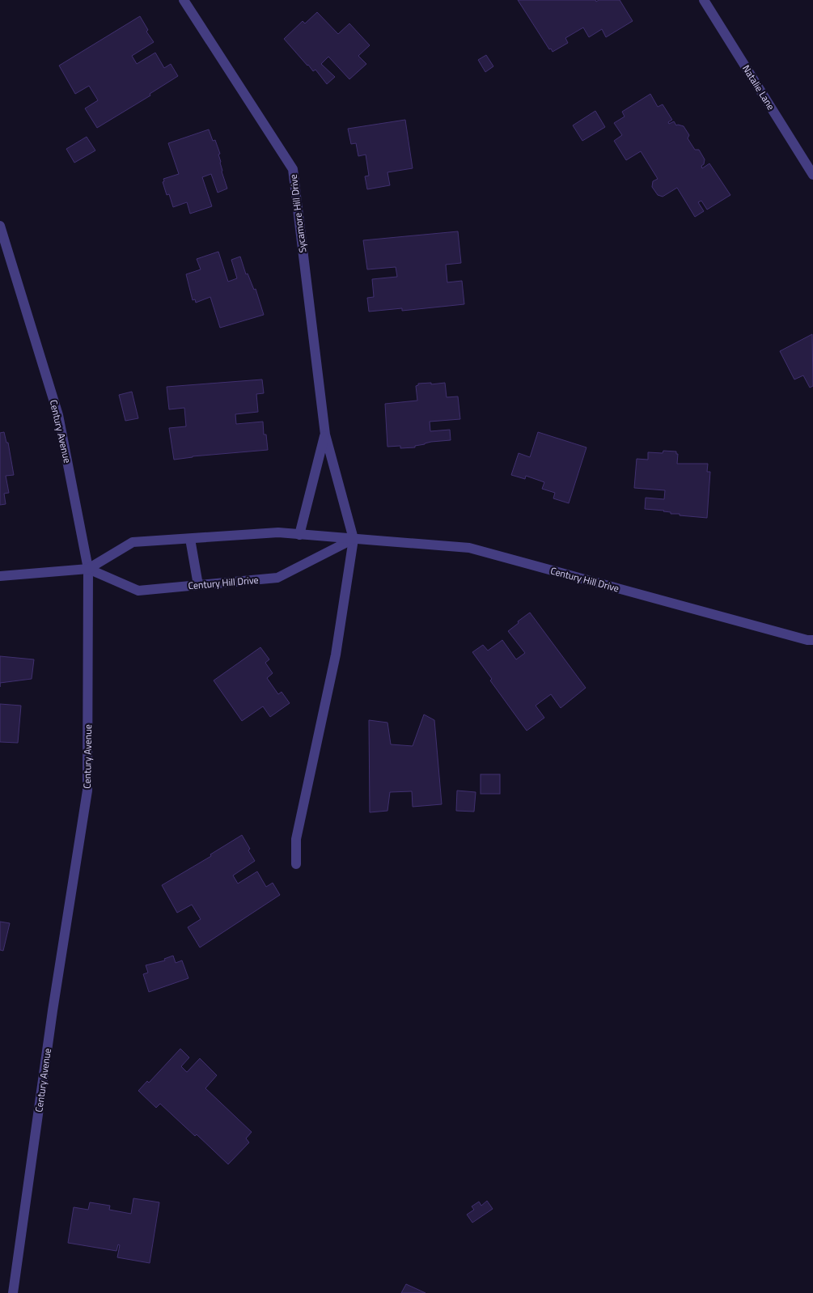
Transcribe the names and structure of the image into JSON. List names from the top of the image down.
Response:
{
  "streets": {
    "street": [
      "Natalie Lane",
      "Sycamore Hill Drive",
      "Century Avenue",
      "Century Hill Drive"
    ]
  },
  "crossings": [
    ["Century Avenue", "Century Hill Drive"]
  ]
}
